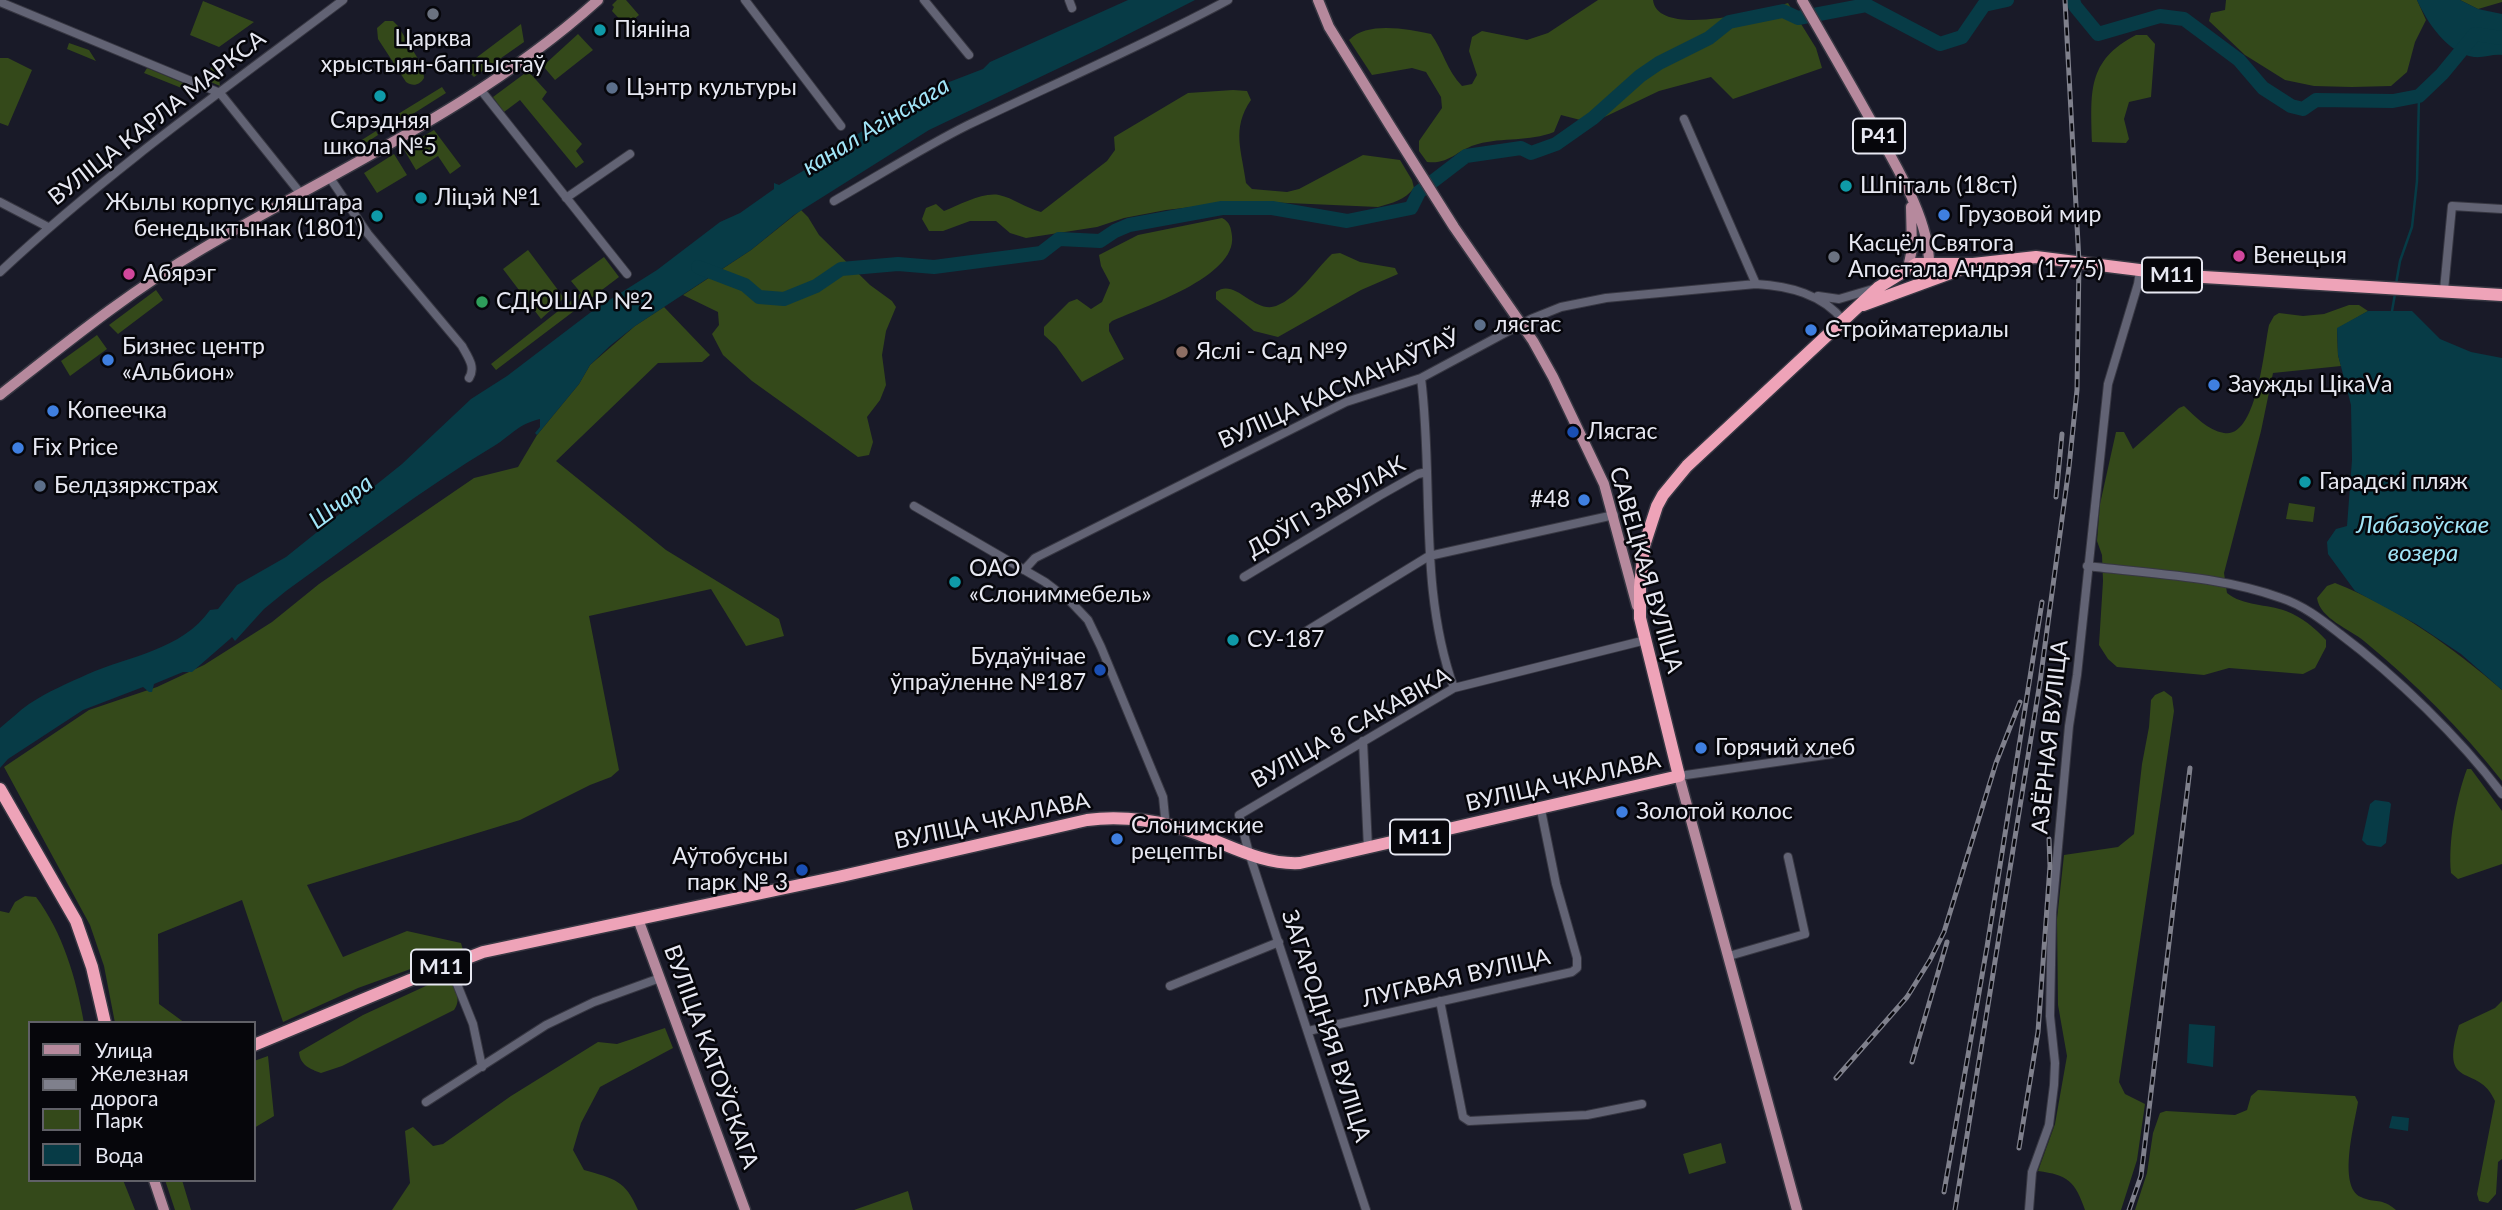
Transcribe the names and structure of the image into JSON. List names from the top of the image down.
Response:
{
  "streets": {
    "highway": ["М11", "САВЕЦКАЯ ВУЛІЦА", "ВУЛІЦА ЧКАЛАВА"],
    "main road": ["Р41", "ВУЛІЦА КАТОЎСКАГА"],
    "street": [
      "ВУЛІЦА КАРЛА МАРКСА",
      "ВУЛІЦА КАСМАНАЎТАЎ",
      "ДОЎГІ ЗАВУЛАК",
      "ВУЛІЦА 8 САКАВІКА",
      "АЗЁРНАЯ ВУЛІЦА",
      "ЛУГАВАЯ ВУЛІЦА",
      "ЗАГАРОДНЯЯ ВУЛІЦА"
    ]
  },
  "crossings": [
    ["Р41", "М11"],
    ["М11", "ВУЛІЦА КАСМАНАЎТАЎ"],
    ["М11", "САВЕЦКАЯ ВУЛІЦА"],
    ["М11", "АЗЁРНАЯ ВУЛІЦА"],
    ["ВУЛІЦА КАСМАНАЎТАЎ", "САВЕЦКАЯ ВУЛІЦА"],
    ["САВЕЦКАЯ ВУЛІЦА", "ВУЛІЦА 8 САКАВІКА"],
    ["САВЕЦКАЯ ВУЛІЦА", "ВУЛІЦА ЧКАЛАВА"],
    ["ВУЛІЦА 8 САКАВІКА", "ВУЛІЦА ЧКАЛАВА"],
    ["ВУЛІЦА 8 САКАВІКА", "ЗАГАРОДНЯЯ ВУЛІЦА"],
    ["ВУЛІЦА ЧКАЛАВА", "ЛУГАВАЯ ВУЛІЦА"],
    ["ВУЛІЦА ЧКАЛАВА", "ЗАГАРОДНЯЯ ВУЛІЦА"],
    ["ВУЛІЦА ЧКАЛАВА", "ВУЛІЦА КАТОЎСКАГА"],
    ["ЛУГАВАЯ ВУЛІЦА", "ЗАГАРОДНЯЯ ВУЛІЦА"]
  ],
  "water": ["канал Агінскага", "Шчара", "Лабазоўскае возера"],
  "places": [
    "Царква хрыстыян-баптыстаў",
    "Піяніна",
    "Цэнтр культуры",
    "Сярэдняя школа №5",
    "Шпіталь (18ст)",
    "Ліцэй №1",
    "Грузовой мир",
    "Жылы корпус кляштара бенедыктынак (1801)",
    "Венецыя",
    "Касцёл Святога Апостала Андрэя (1775)",
    "Абярэг",
    "СДЮШАР №2",
    "лясгас",
    "Стройматериалы",
    "Яслі - Сад №9",
    "Бизнес центр «Альбион»",
    "Заужды ЦікаVа",
    "Копеечка",
    "Лясгас",
    "Fix Price",
    "Гарадскі пляж",
    "Белдзяржстрах",
    "#48",
    "ОАО «Слониммебель»",
    "СУ-187",
    "Будаўнічае ўпраўленне №187",
    "Горячий хлеб",
    "Золотой колос",
    "Слонимские рецепты",
    "Аўтобусны парк № 3"
  ],
  "legend": [
    "Улица",
    "Железная дорога",
    "Парк",
    "Вода"
  ]
}
